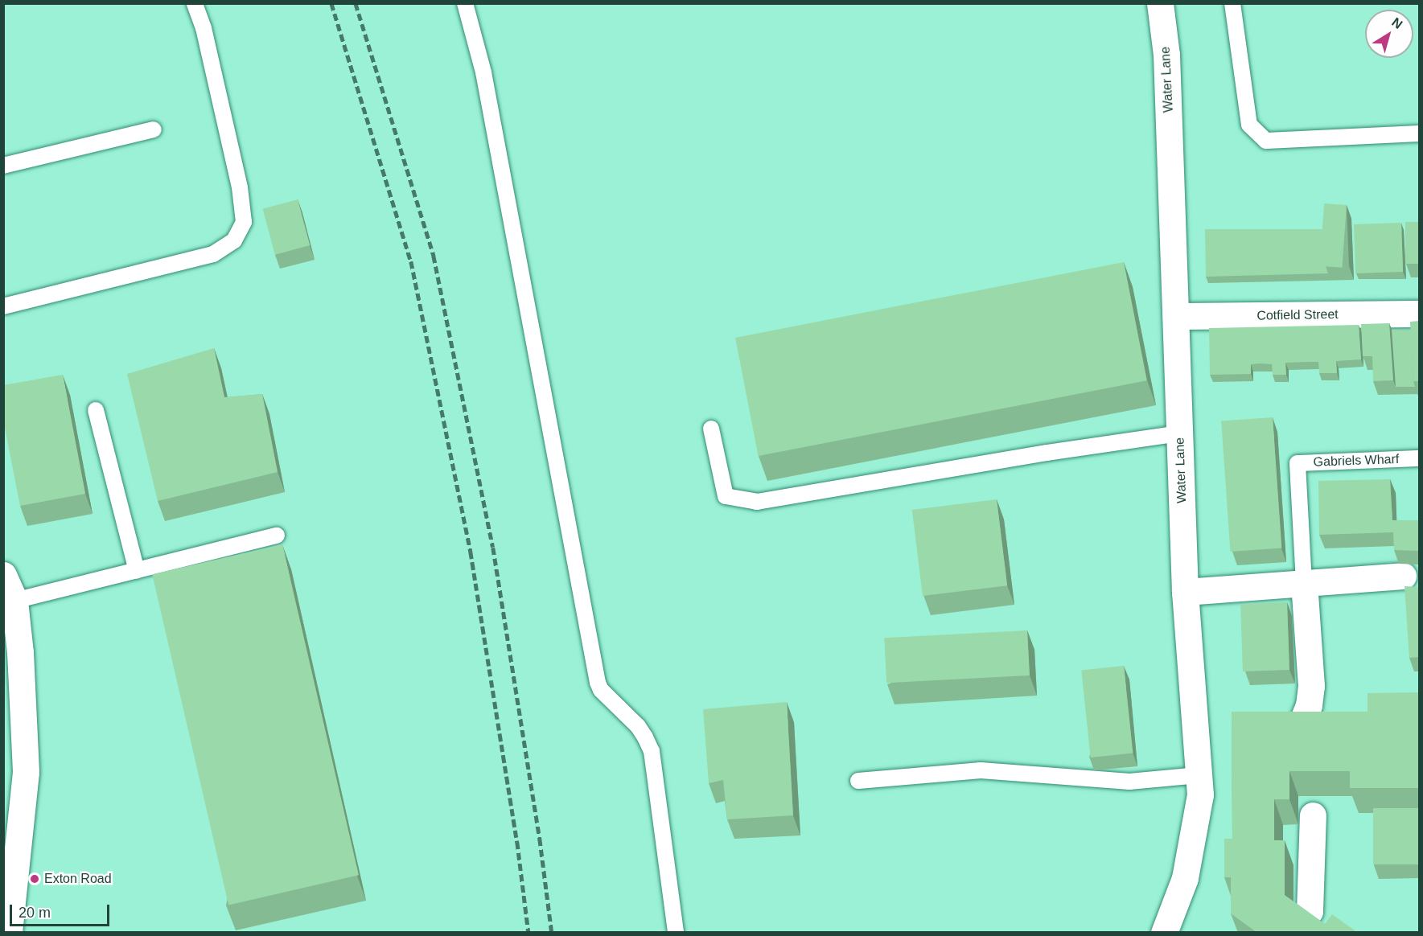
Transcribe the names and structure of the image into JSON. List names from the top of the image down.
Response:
{
  "streets": {
    "street": ["Water Lane", "Cotfield Street", "Gabriels Wharf"]
  },
  "crossings": [
    ["Water Lane", "Cotfield Street"]
  ],
  "places": ["Exton Road"],
  "scale_bar": "20 m",
  "north": "top right"
}
